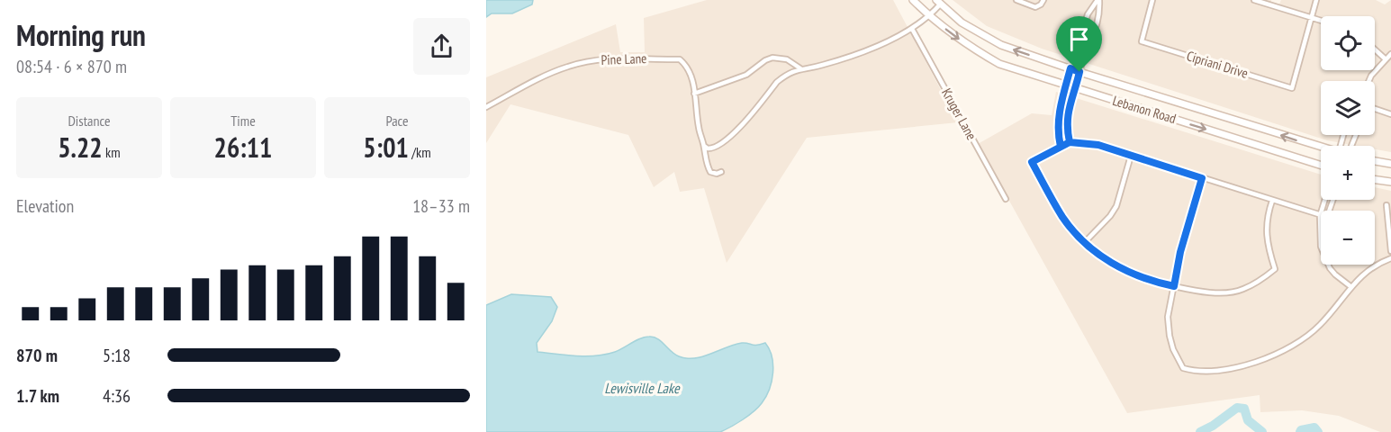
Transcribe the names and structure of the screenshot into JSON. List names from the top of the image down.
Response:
{
  "streets": {
    "main road": ["Lebanon Road"],
    "street": ["Pine Lane", "Cipriani Drive", "Kruger Lane"]
  },
  "water": ["Lewisville Lake"],
  "page": {
    "heading": ["Morning run", "08:54 · 6 × 870 m"],
    "map_buttons": ["+", "−"],
    "stats": [
      ["Distance", "5.22 km"],
      ["Time", "26:11"],
      ["Pace", "5:01 /km"]
    ],
    "chart": ["Elevation", "18–33 m"],
    "list": [
      {
        "name": "870 m",
        "note": "5:18"
      },
      {
        "name": "1.7 km",
        "note": "4:36"
      }
    ]
  }
}
